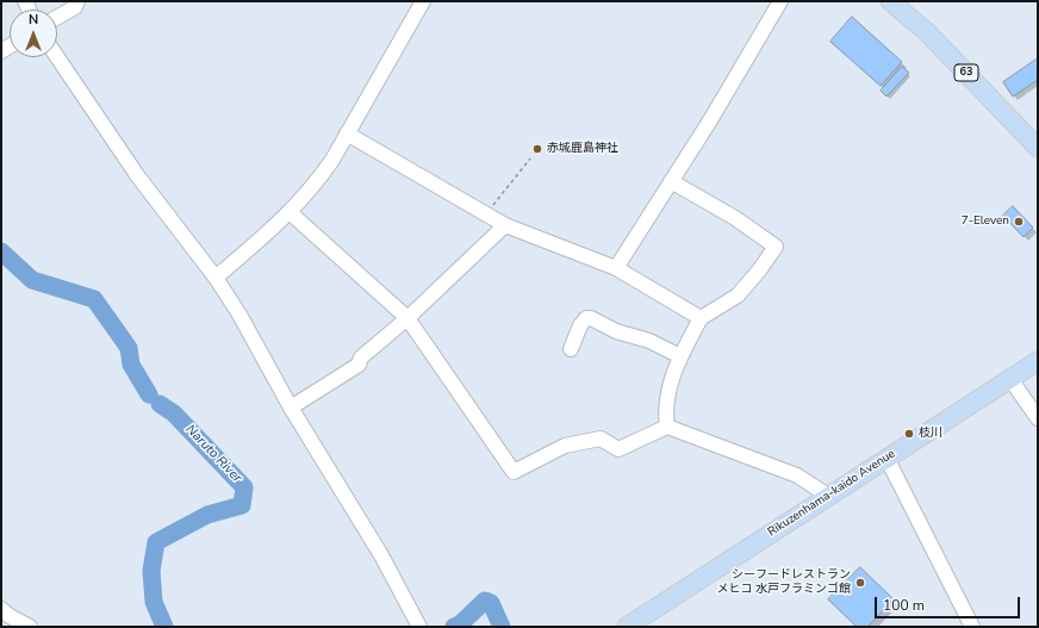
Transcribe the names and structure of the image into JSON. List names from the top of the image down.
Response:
{
  "streets": {
    "main road": ["63", "Rikuzenhama-kaido Avenue"]
  },
  "water": ["Naruto River"],
  "places": [
    "赤城鹿島神社",
    "7-Eleven",
    "枝川",
    "シーフードレストラン メヒコ 水戸フラミンゴ館"
  ],
  "scale_bar": "100 m",
  "north": "top"
}
